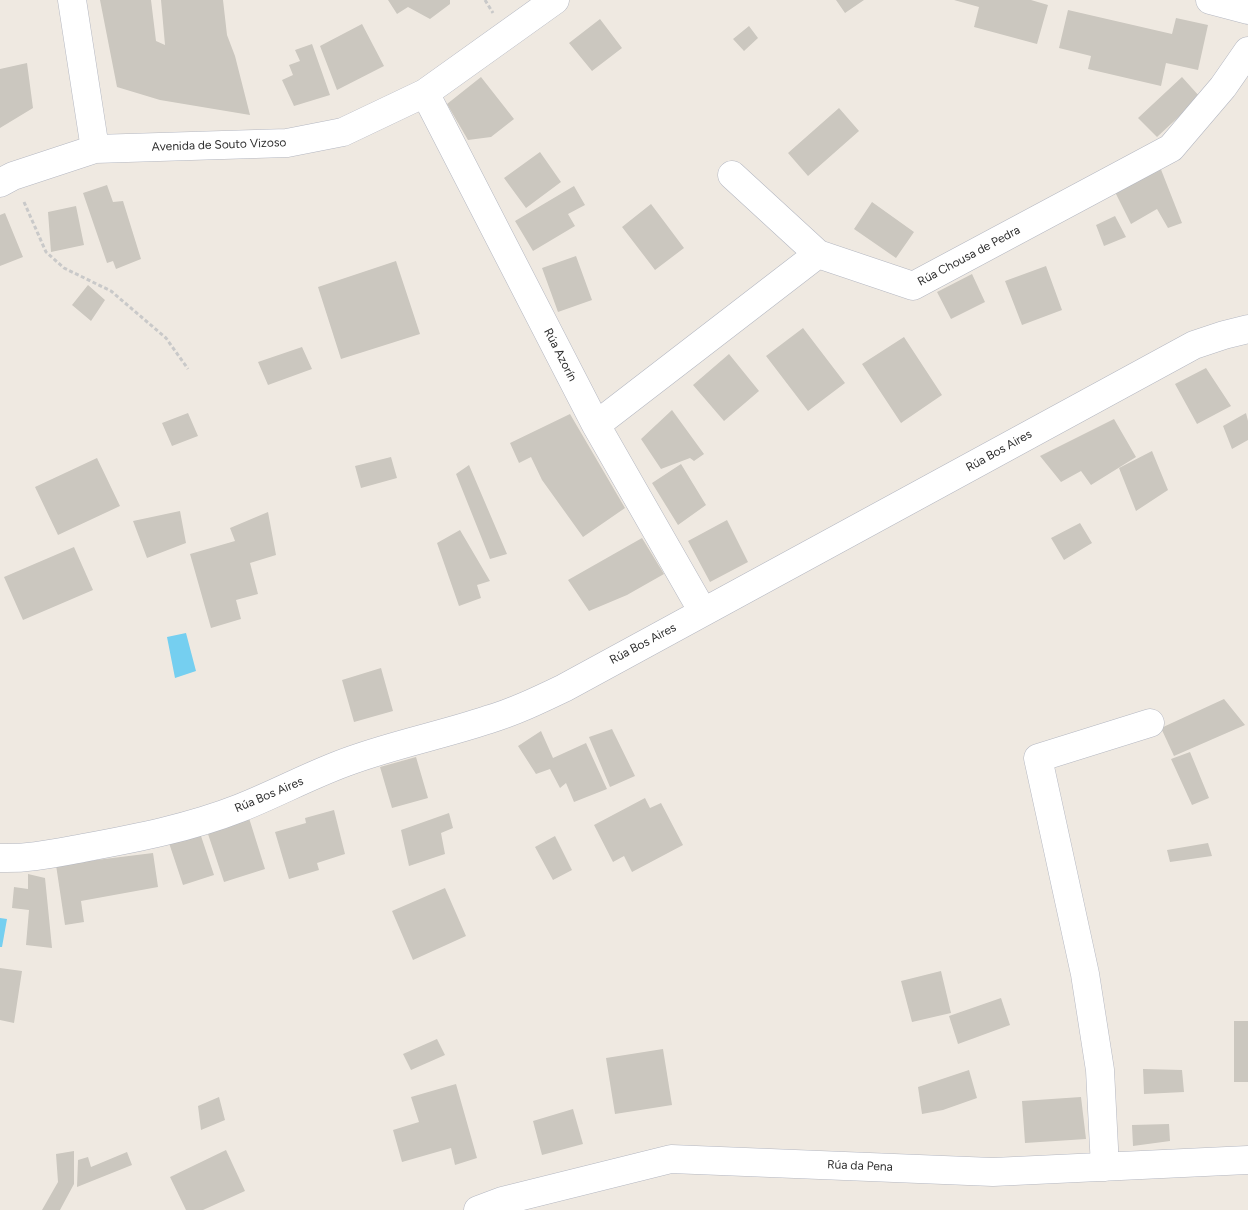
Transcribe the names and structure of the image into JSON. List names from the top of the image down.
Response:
{
  "streets": {
    "street": [
      "Avenida de Souto Vizoso",
      "Rúa Chousa de Pedra",
      "Rúa Azorín",
      "Rúa Bos Aires",
      "Rúa da Pena"
    ]
  },
  "crossings": [
    ["Avenida de Souto Vizoso", "Rúa Azorín"],
    ["Rúa Azorín", "Rúa Bos Aires"]
  ]
}
